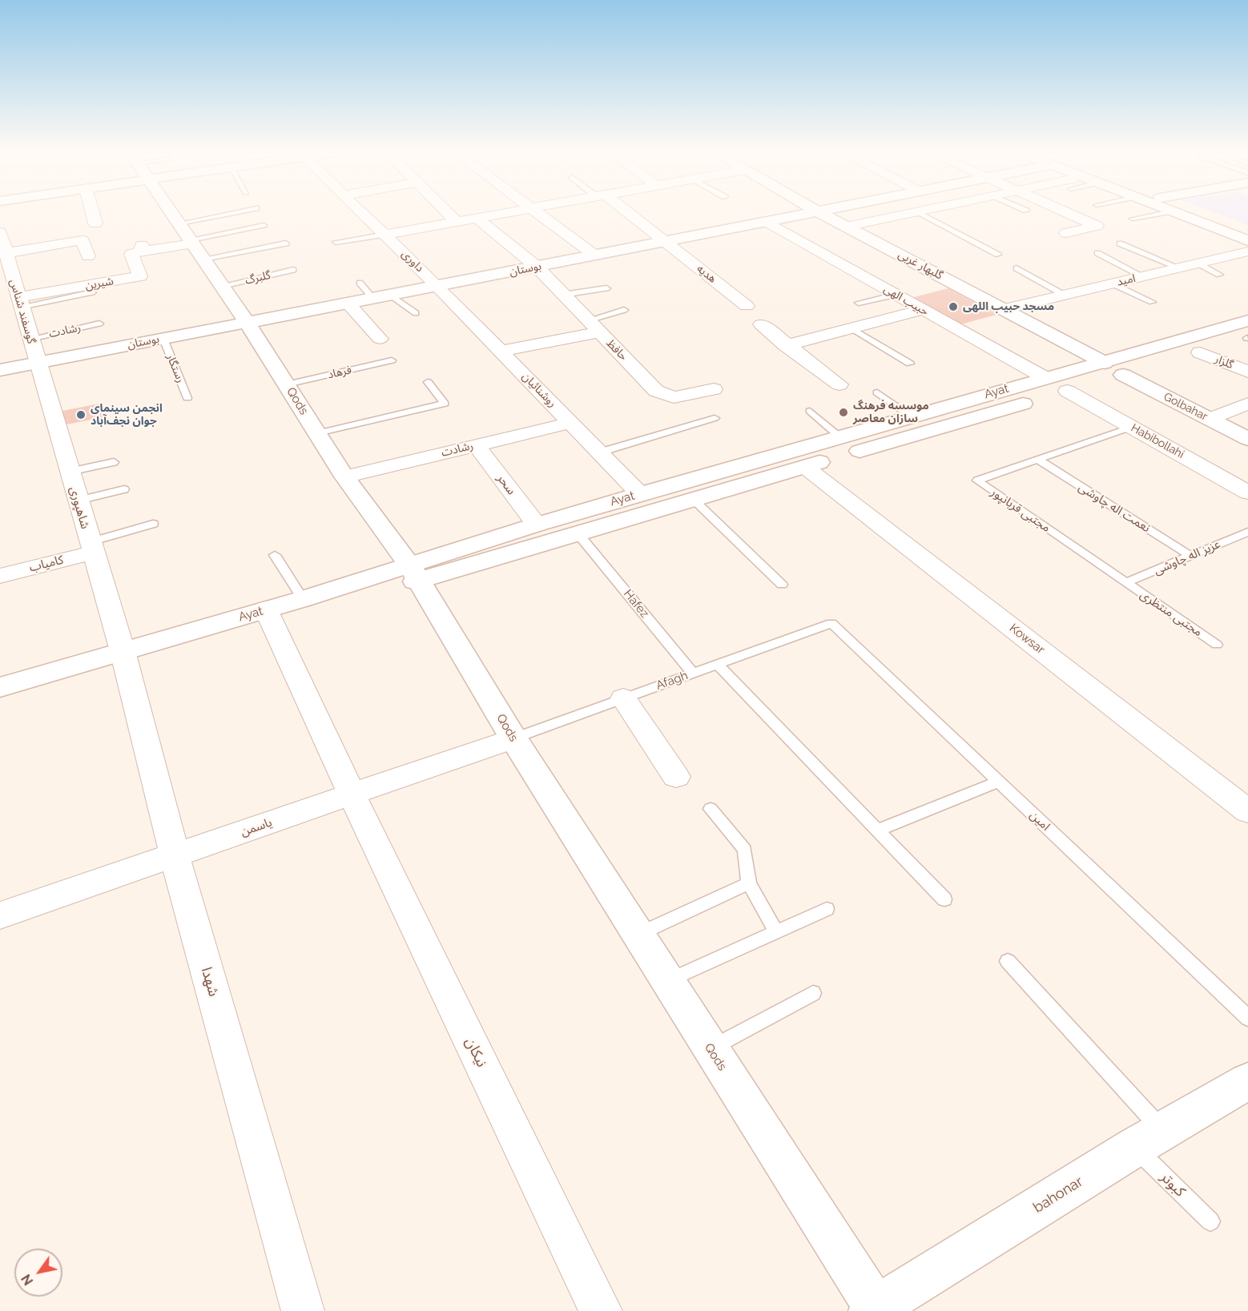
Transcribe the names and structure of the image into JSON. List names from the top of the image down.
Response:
{
  "streets": {
    "street": [
      "داوری",
      "گلبهار غربی",
      "بوستان",
      "هدیه",
      "امید",
      "شیرین",
      "حبیب الهی",
      "گوسفند شناس",
      "رشادت",
      "حافظ",
      "گلزار",
      "روشنائیان",
      "Ayat",
      "Qods",
      "Golbahar",
      "Habibollahi",
      "سحر",
      "شاهپوری",
      "کامیاب",
      "Kowsar",
      "یاسمن",
      "شهدا",
      "نیکان",
      "bahonar"
    ],
    "lane": [
      "گلبرگ",
      "رستگار",
      "فرهاد",
      "نعمت اله چاوشی",
      "مجتبی قربانپور",
      "عزیز اله چاوشی",
      "Hafez",
      "مجتبی منتظری",
      "Afagh",
      "امین",
      "کبوتر"
    ]
  },
  "crossings": [
    ["داوری", "بوستان"],
    ["داوری", "روشنائیان"],
    ["گلبهار غربی", "امید"],
    ["گلبهار غربی", "Ayat"],
    ["گلبهار غربی", "Golbahar"],
    ["بوستان", "هدیه"],
    ["بوستان", "حبیب الهی"],
    ["بوستان", "گوسفند شناس"],
    ["بوستان", "حافظ"],
    ["بوستان", "رستگار"],
    ["بوستان", "روشنائیان"],
    ["بوستان", "Qods"],
    ["بوستان", "شاهپوری"],
    ["گلبرگ", "Qods"],
    ["شیرین", "گوسفند شناس"],
    ["شیرین", "Qods"],
    ["حبیب الهی", "Ayat"],
    ["گوسفند شناس", "رشادت"],
    ["گوسفند شناس", "شاهپوری"],
    ["رشادت", "روشنائیان"],
    ["رشادت", "Qods"],
    ["رشادت", "سحر"],
    ["گلزار", "Ayat"],
    ["فرهاد", "Qods"],
    ["روشنائیان", "Ayat"],
    ["Ayat", "Qods"],
    ["Ayat", "Golbahar"],
    ["Ayat", "Habibollahi"],
    ["Ayat", "سحر"],
    ["Ayat", "شاهپوری"],
    ["Ayat", "Hafez"],
    ["Ayat", "Kowsar"],
    ["Ayat", "شهدا"],
    ["Ayat", "نیکان"],
    ["Qods", "Afagh"],
    ["Qods", "یاسمن"],
    ["Qods", "bahonar"],
    ["Habibollahi", "مجتبی قربانپور"],
    ["شاهپوری", "کامیاب"],
    ["شاهپوری", "شهدا"],
    ["نعمت اله چاوشی", "مجتبی قربانپور"],
    ["نعمت اله چاوشی", "عزیز اله چاوشی"],
    ["مجتبی قربانپور", "عزیز اله چاوشی"],
    ["مجتبی قربانپور", "مجتبی منتظری"],
    ["عزیز اله چاوشی", "مجتبی منتظری"],
    ["Hafez", "Afagh"],
    ["Afagh", "امین"],
    ["Afagh", "یاسمن"],
    ["یاسمن", "شهدا"],
    ["یاسمن", "نیکان"],
    ["کبوتر", "bahonar"]
  ],
  "places": ["مسجد حبیب اللهی", "موسسه فرهنگ سازان معاصر", "انجمن سینمای جوان نجف‌آباد"],
  "north": "bottom left"
}
